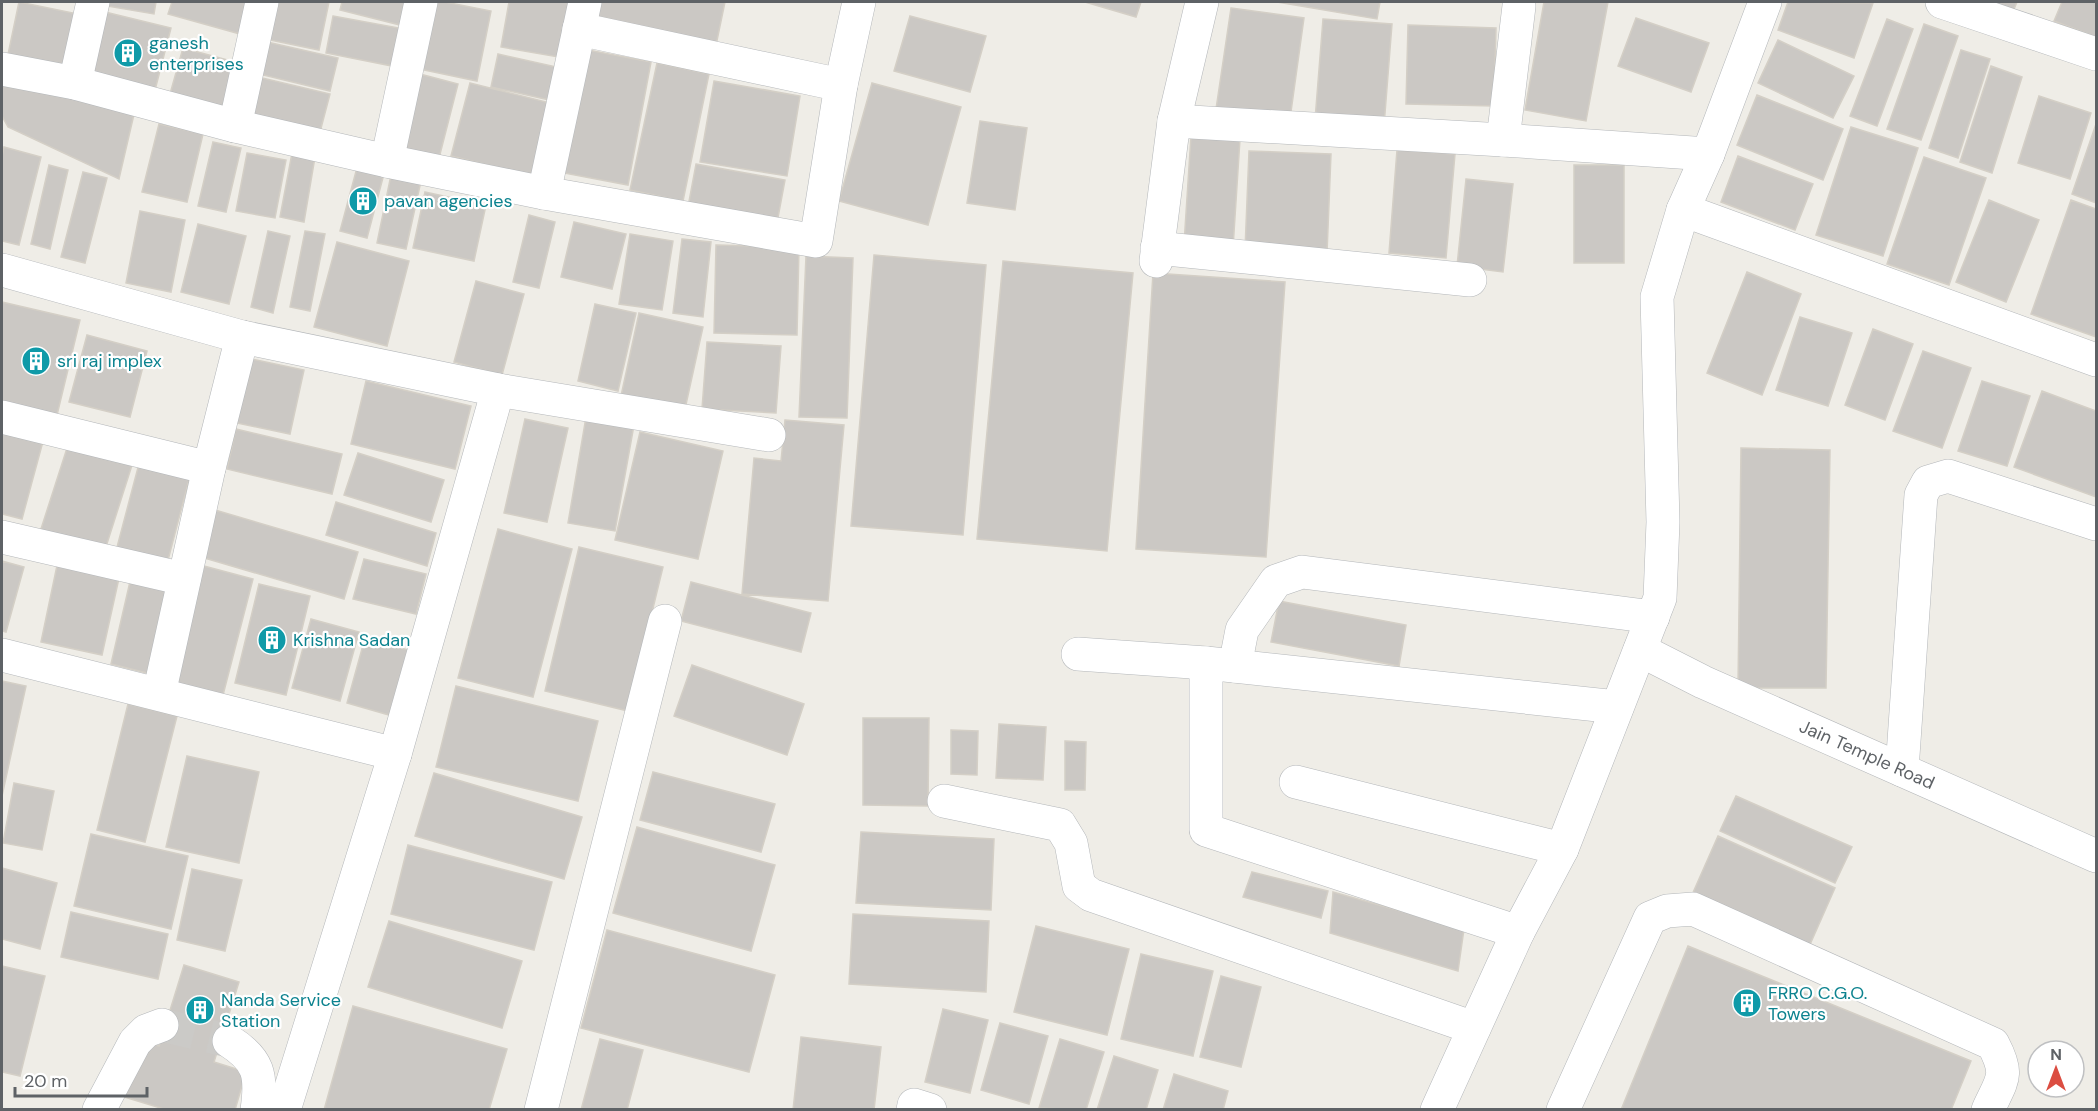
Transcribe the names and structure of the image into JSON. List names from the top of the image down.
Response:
{
  "streets": {
    "street": ["Jain Temple Road"]
  },
  "places": {
    "building": [
      "ganesh enterprises",
      "pavan agencies",
      "sri raj implex",
      "Krishna Sadan",
      "FRRO C.G.O. Towers",
      "Nanda Service Station"
    ]
  },
  "scale_bar": "20 m",
  "north": "top"
}
